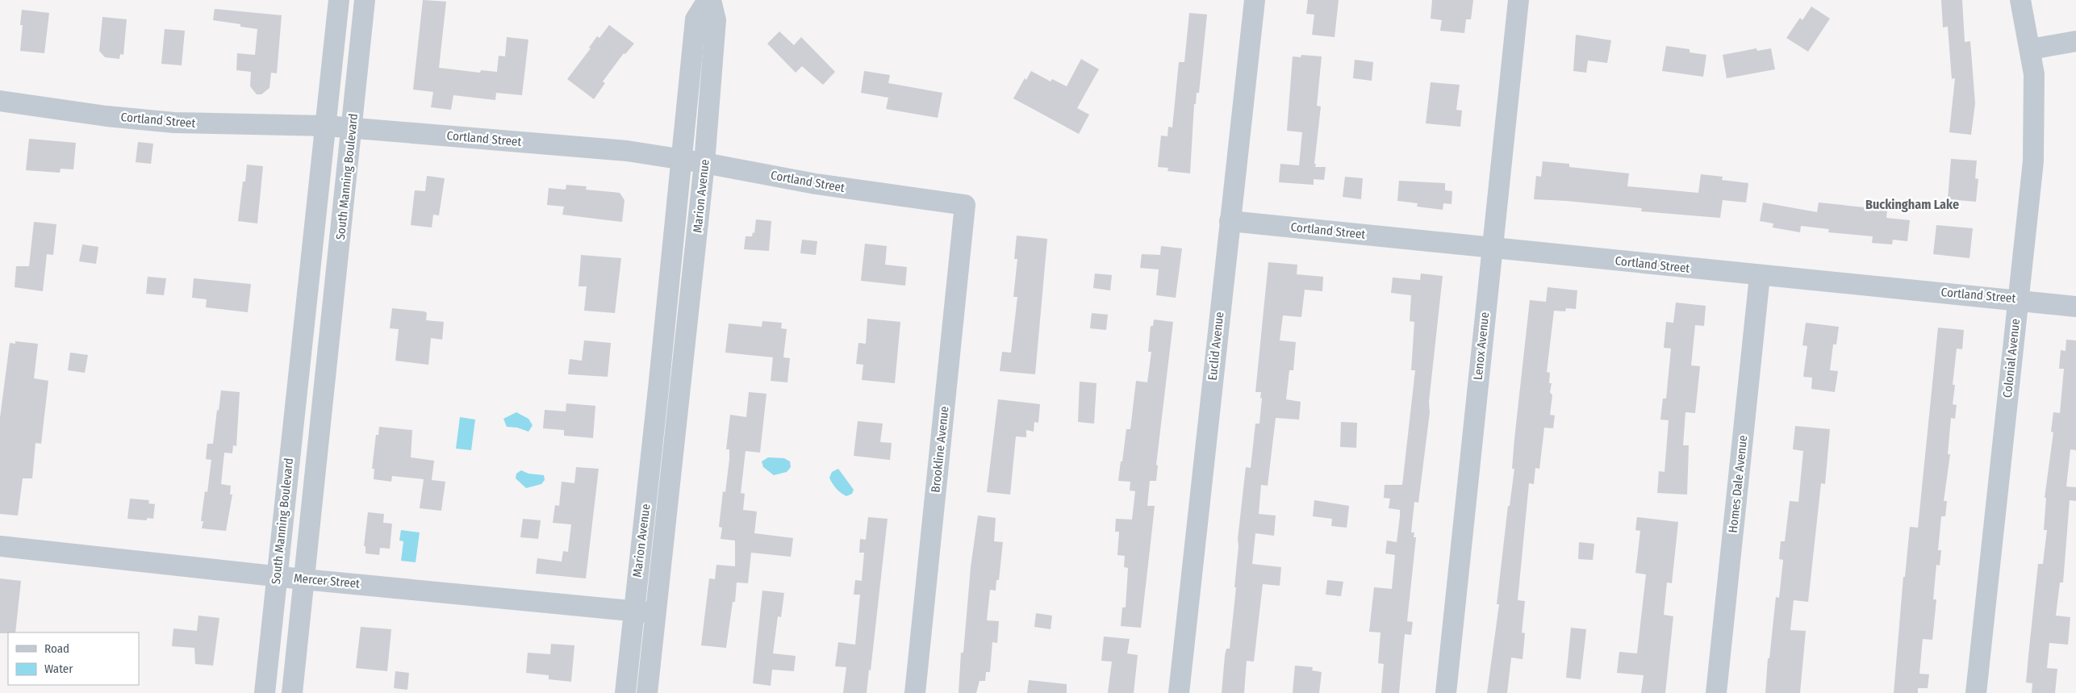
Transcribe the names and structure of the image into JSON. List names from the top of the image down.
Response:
{
  "streets": {
    "street": [
      "Cortland Street",
      "South Manning Boulevard",
      "Marion Avenue",
      "Euclid Avenue",
      "Lenox Avenue",
      "Colonial Avenue",
      "Brookline Avenue",
      "Homes Dale Avenue",
      "Mercer Street"
    ]
  },
  "crossings": [
    ["Cortland Street", "South Manning Boulevard"],
    ["Cortland Street", "Marion Avenue"],
    ["Cortland Street", "Euclid Avenue"],
    ["Cortland Street", "Lenox Avenue"],
    ["Cortland Street", "Colonial Avenue"],
    ["Cortland Street", "Brookline Avenue"],
    ["Cortland Street", "Homes Dale Avenue"],
    ["South Manning Boulevard", "Mercer Street"],
    ["Marion Avenue", "Mercer Street"]
  ],
  "districts": ["Buckingham Lake"],
  "legend": ["Road", "Water"]
}
